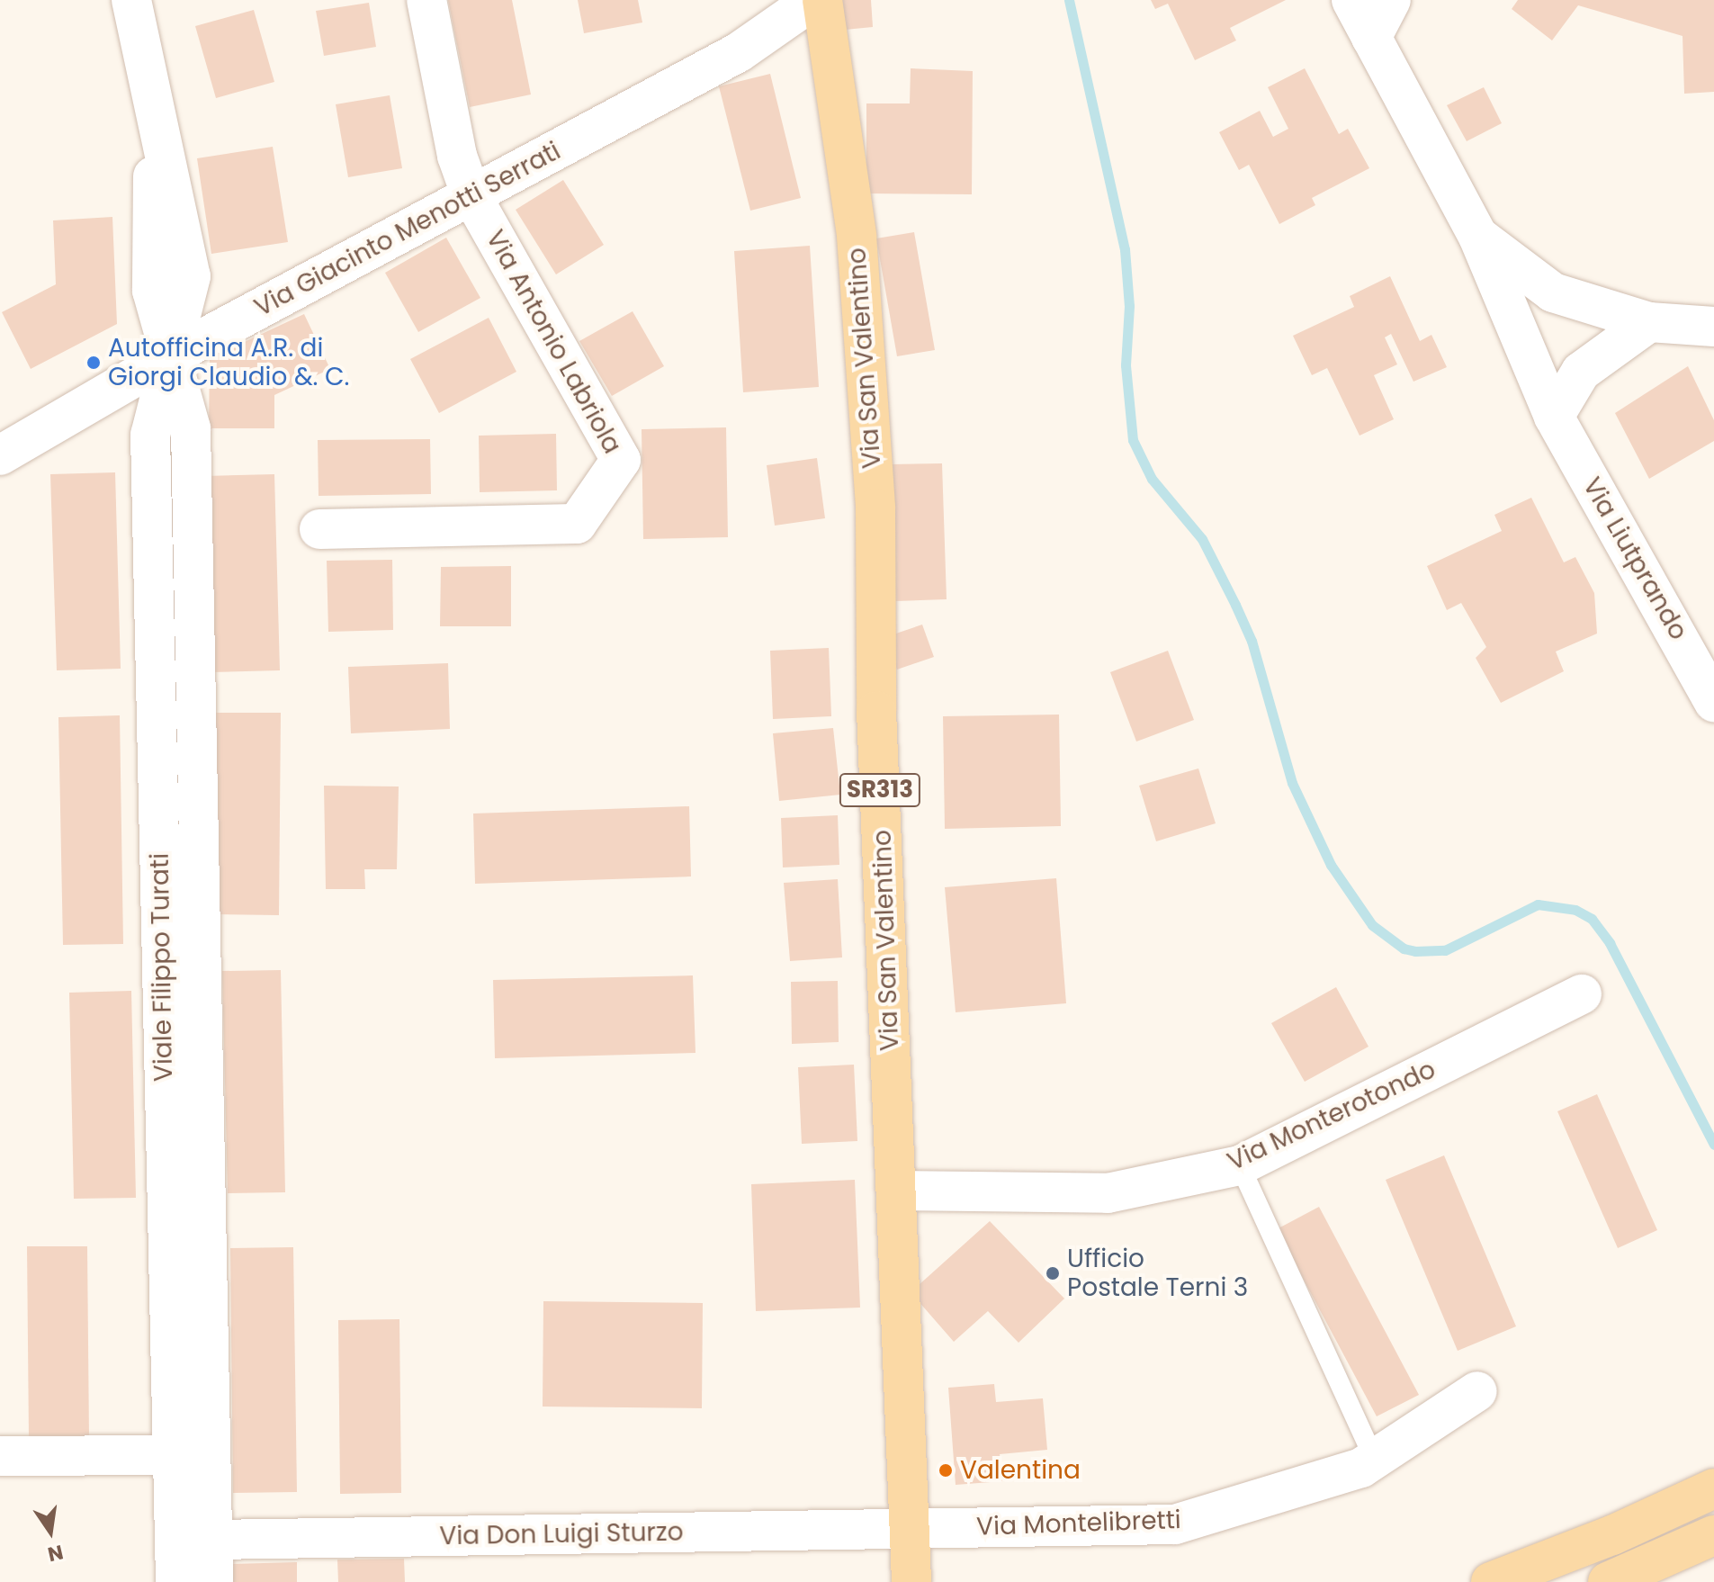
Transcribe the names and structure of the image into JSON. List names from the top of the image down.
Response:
{
  "streets": {
    "main road": ["Via San Valentino", "SR313"],
    "street": [
      "Via Giacinto Menotti Serrati",
      "Via Antonio Labriola",
      "Via Liutprando",
      "Viale Filippo Turati",
      "Via Monterotondo",
      "Via Montelibretti",
      "Via Don Luigi Sturzo"
    ]
  },
  "crossings": [
    ["Via Giacinto Menotti Serrati", "Via Antonio Labriola"],
    ["Via Giacinto Menotti Serrati", "Viale Filippo Turati"],
    ["Via San Valentino", "Via Monterotondo"],
    ["Via San Valentino", "Via Montelibretti"],
    ["Via San Valentino", "Via Don Luigi Sturzo"],
    ["Viale Filippo Turati", "Via Don Luigi Sturzo"],
    ["Via Montelibretti", "Via Don Luigi Sturzo"]
  ],
  "places": ["Autofficina A.R. di Giorgi Claudio &. C.", "Ufficio Postale Terni 3", "Valentina"],
  "north": "bottom"
}
